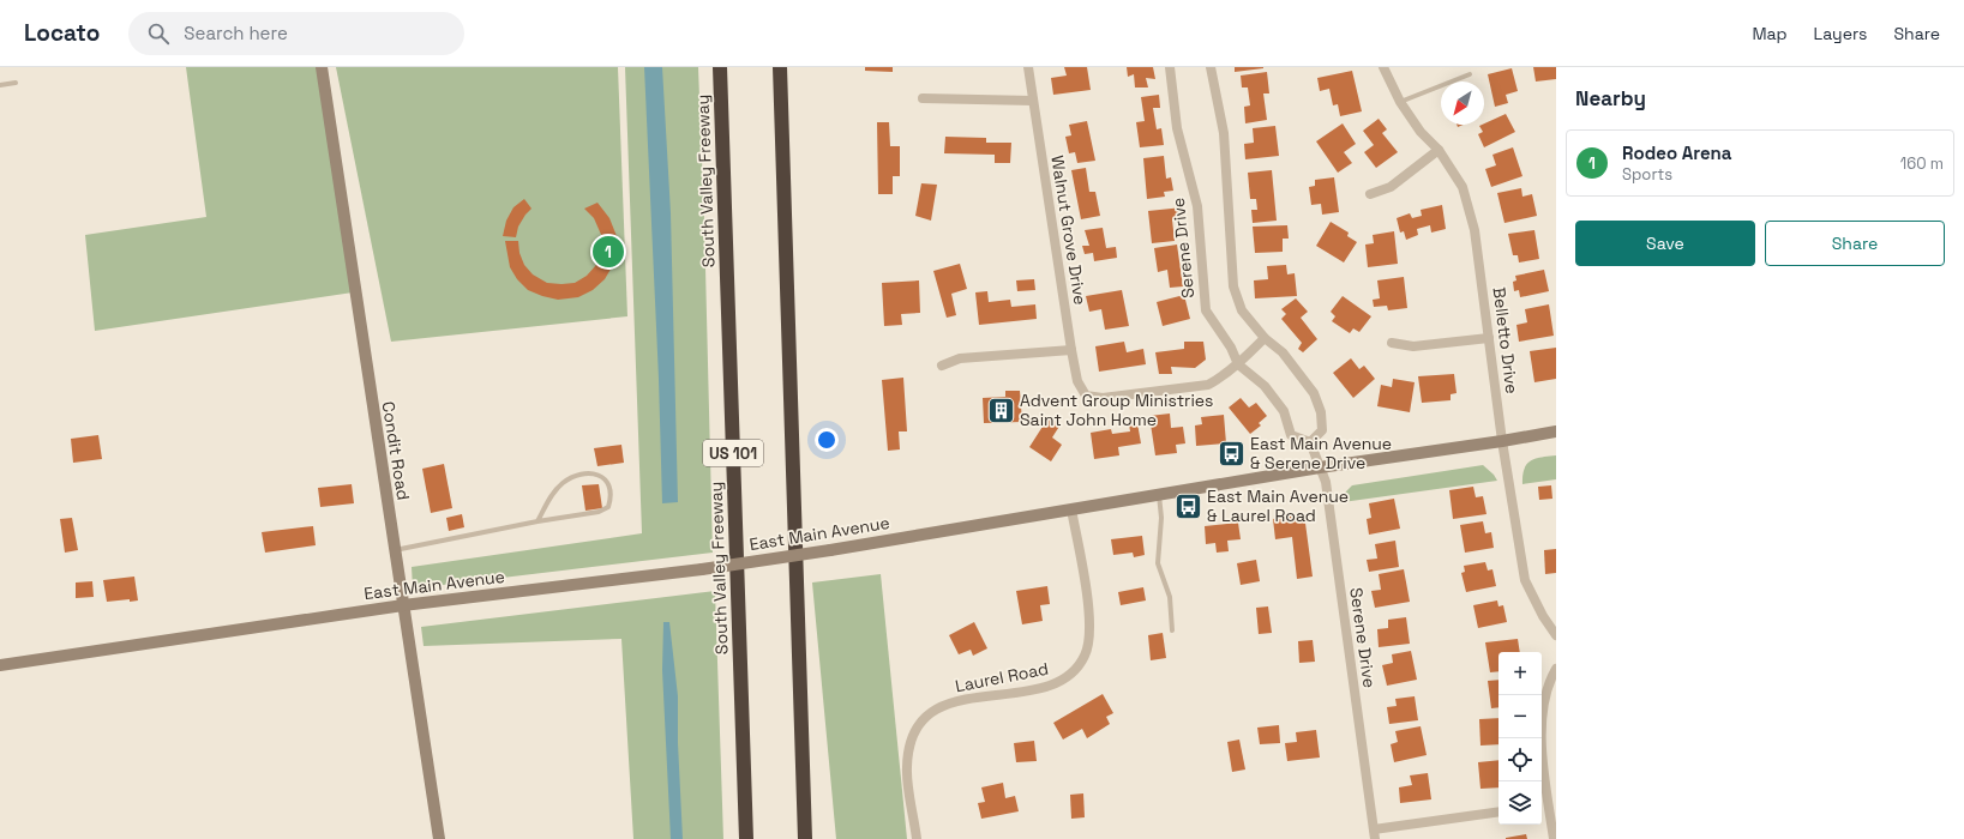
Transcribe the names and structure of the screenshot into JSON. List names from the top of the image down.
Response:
{
  "streets": {
    "highway": ["South Valley Freeway", "US 101"],
    "street": [
      "Walnut Grove Drive",
      "Serene Drive",
      "Belletto Drive",
      "Condit Road",
      "East Main Avenue",
      "Laurel Road"
    ]
  },
  "crossings": [
    ["Walnut Grove Drive", "Serene Drive"],
    ["Serene Drive", "East Main Avenue"],
    ["Belletto Drive", "East Main Avenue"],
    ["Condit Road", "East Main Avenue"],
    ["East Main Avenue", "Laurel Road"]
  ],
  "places": {
    "building": ["Advent Group Ministries Saint John Home"],
    "bus stop": ["East Main Avenue & Serene Drive", "East Main Avenue & Laurel Road"]
  },
  "north": "bottom left",
  "page": {
    "header": "Locato",
    "search": "Search here",
    "nav": ["Map", "Layers", "Share"],
    "heading": "Nearby",
    "list": [
      {
        "mark": "1",
        "name": "Rodeo Arena",
        "note": "Sports",
        "value": "160 m"
      }
    ],
    "buttons": ["Save", "Share"],
    "pins": "1",
    "map_buttons": ["+", "−"]
  }
}
